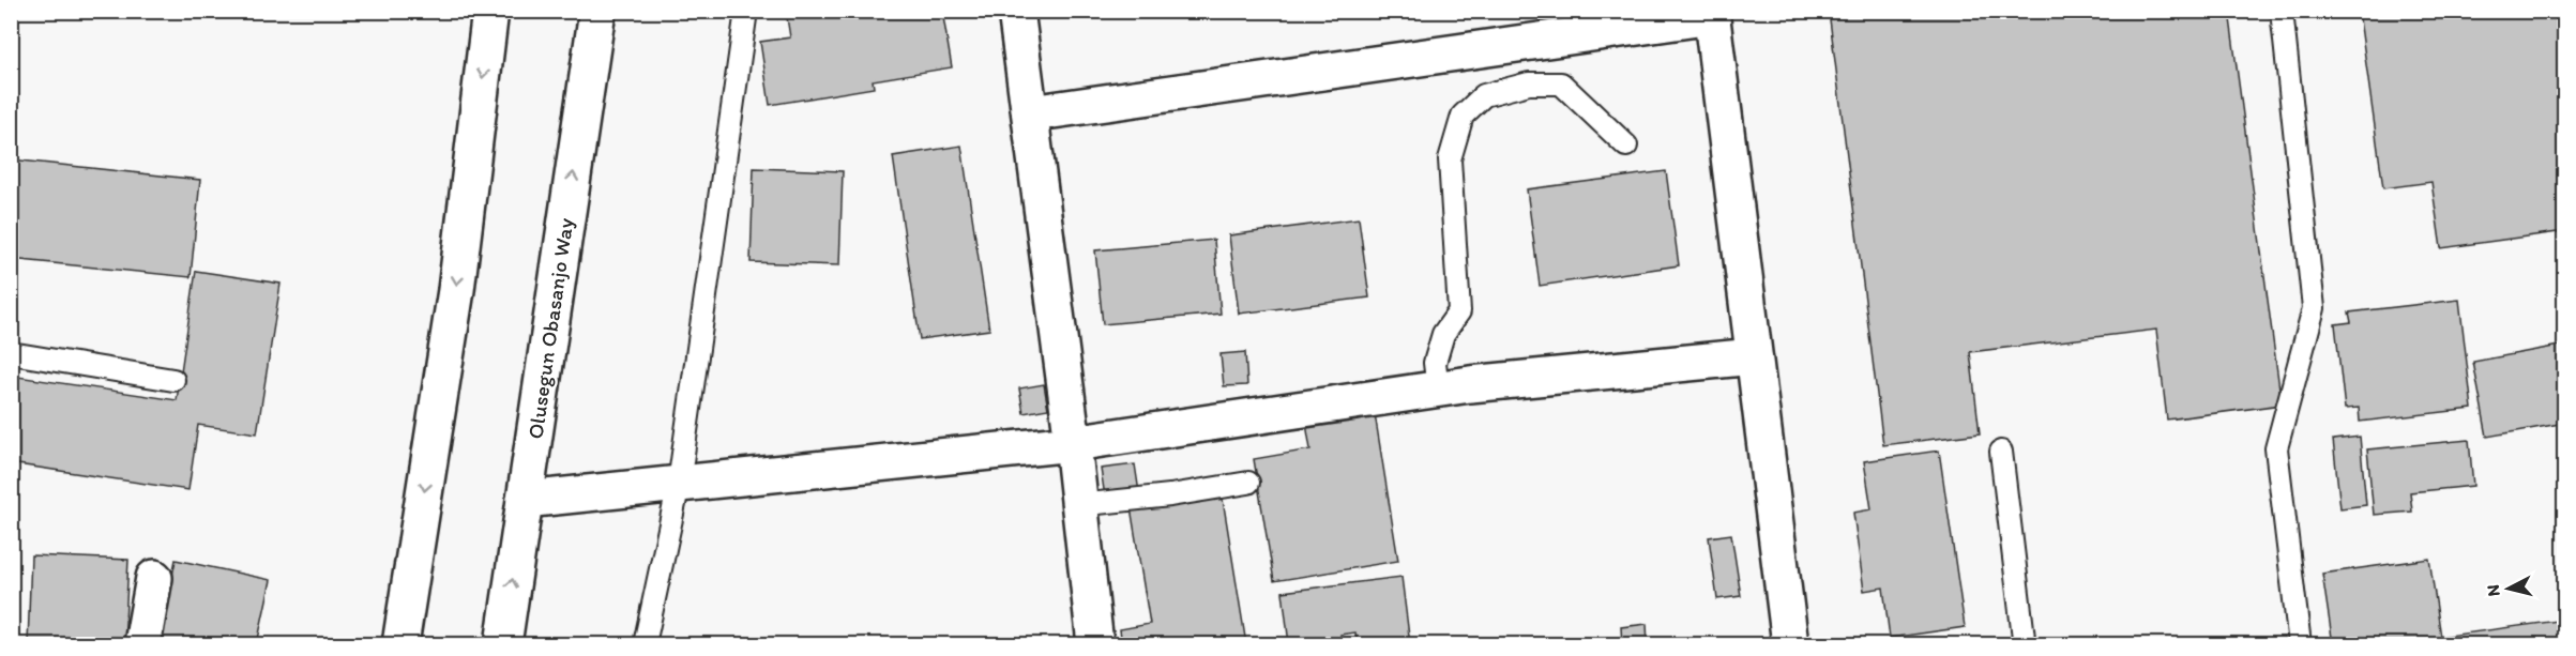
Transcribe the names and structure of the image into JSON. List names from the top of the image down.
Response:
{
  "streets": {
    "street": ["Olusegun Obasanjo Way"]
  },
  "north": "left"
}
